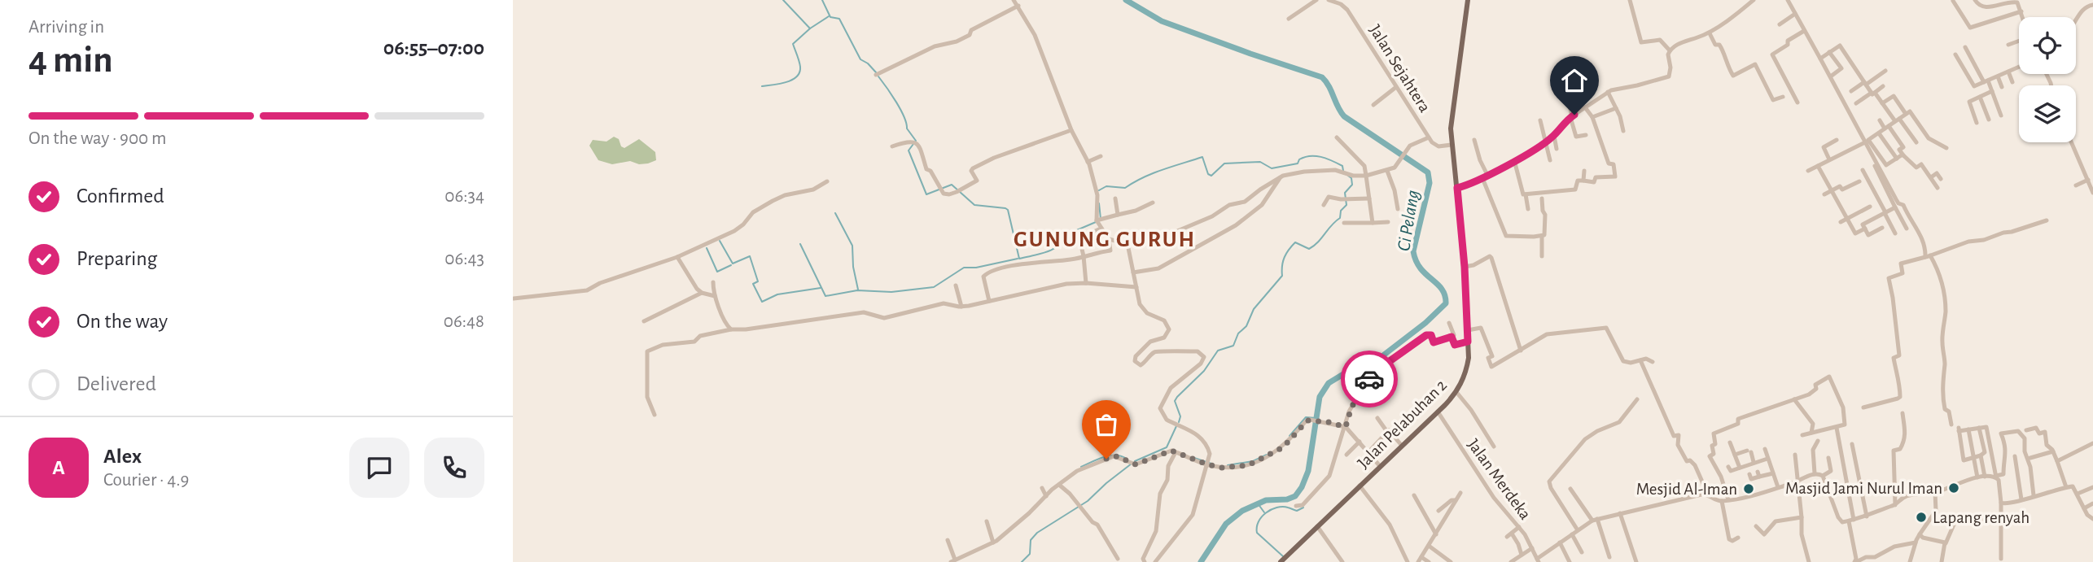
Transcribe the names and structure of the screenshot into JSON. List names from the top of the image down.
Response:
{
  "streets": {
    "main road": ["Jalan Pelabuhan 2"],
    "street": ["Jalan Sejahtera", "Jalan Merdeka"]
  },
  "crossings": [
    ["Jalan Sejahtera", "Jalan Pelabuhan 2"],
    ["Jalan Pelabuhan 2", "Jalan Merdeka"]
  ],
  "districts": ["GUNUNG GURUH"],
  "water": ["Ci Pelang"],
  "places": ["Masjid Jami Nurul Iman", "Mesjid Al-Iman", "Lapang renyah"],
  "page": {
    "heading": ["4 min", "Arriving in", "06:55–07:00"],
    "panel": ["Alex", "Courier · 4.9"],
    "bar": "On the way · 900 m",
    "list": [
      ["Confirmed", "06:34"],
      ["Preparing", "06:43"],
      ["On the way", "06:48"],
      "Delivered"
    ],
    "round": "A"
  }
}
